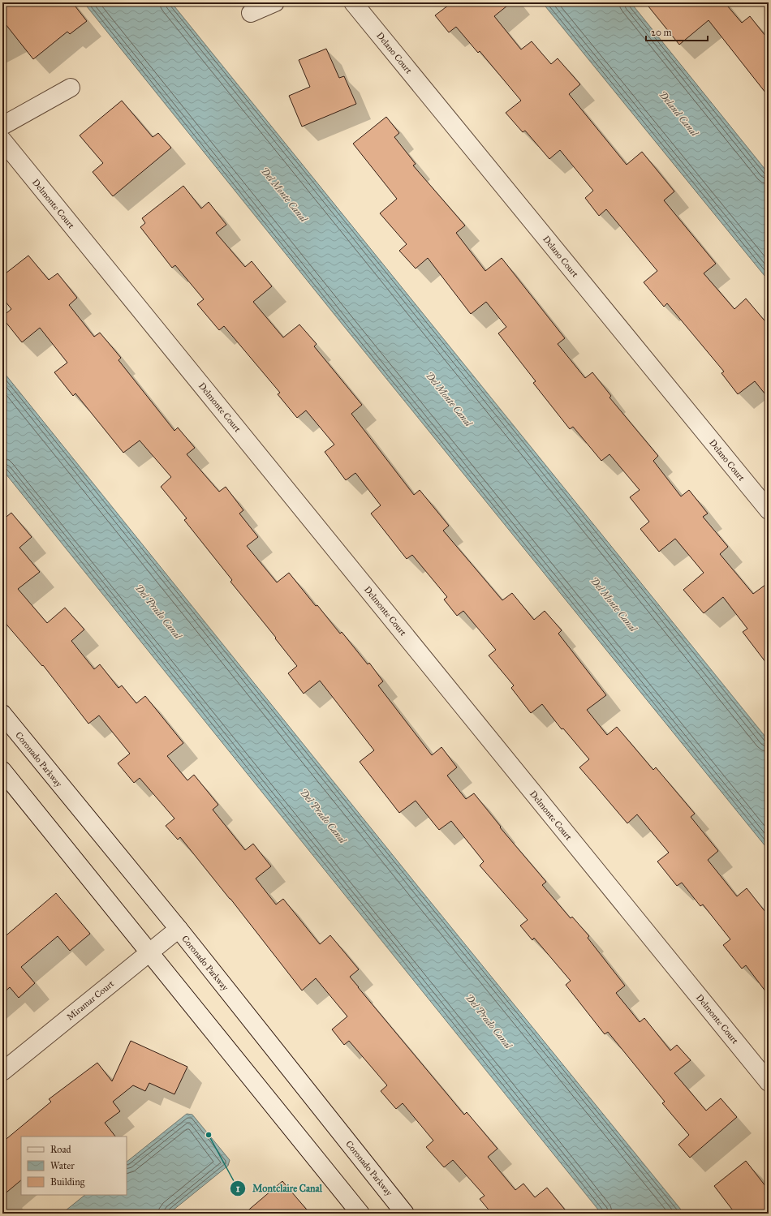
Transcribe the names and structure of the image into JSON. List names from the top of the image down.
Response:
{
  "streets": {
    "street": [
      "Delano Court",
      "Delmonte Court",
      "Coronado Parkway",
      "Miramar Court"
    ]
  },
  "crossings": [
    ["Coronado Parkway", "Miramar Court"]
  ],
  "water": ["Deland Canal", "Del Monte Canal", "Del Prado Canal"],
  "places": ["Montclaire Canal"],
  "legend": ["Road", "Water", "Building"],
  "scale_bar": "20 m"
}
